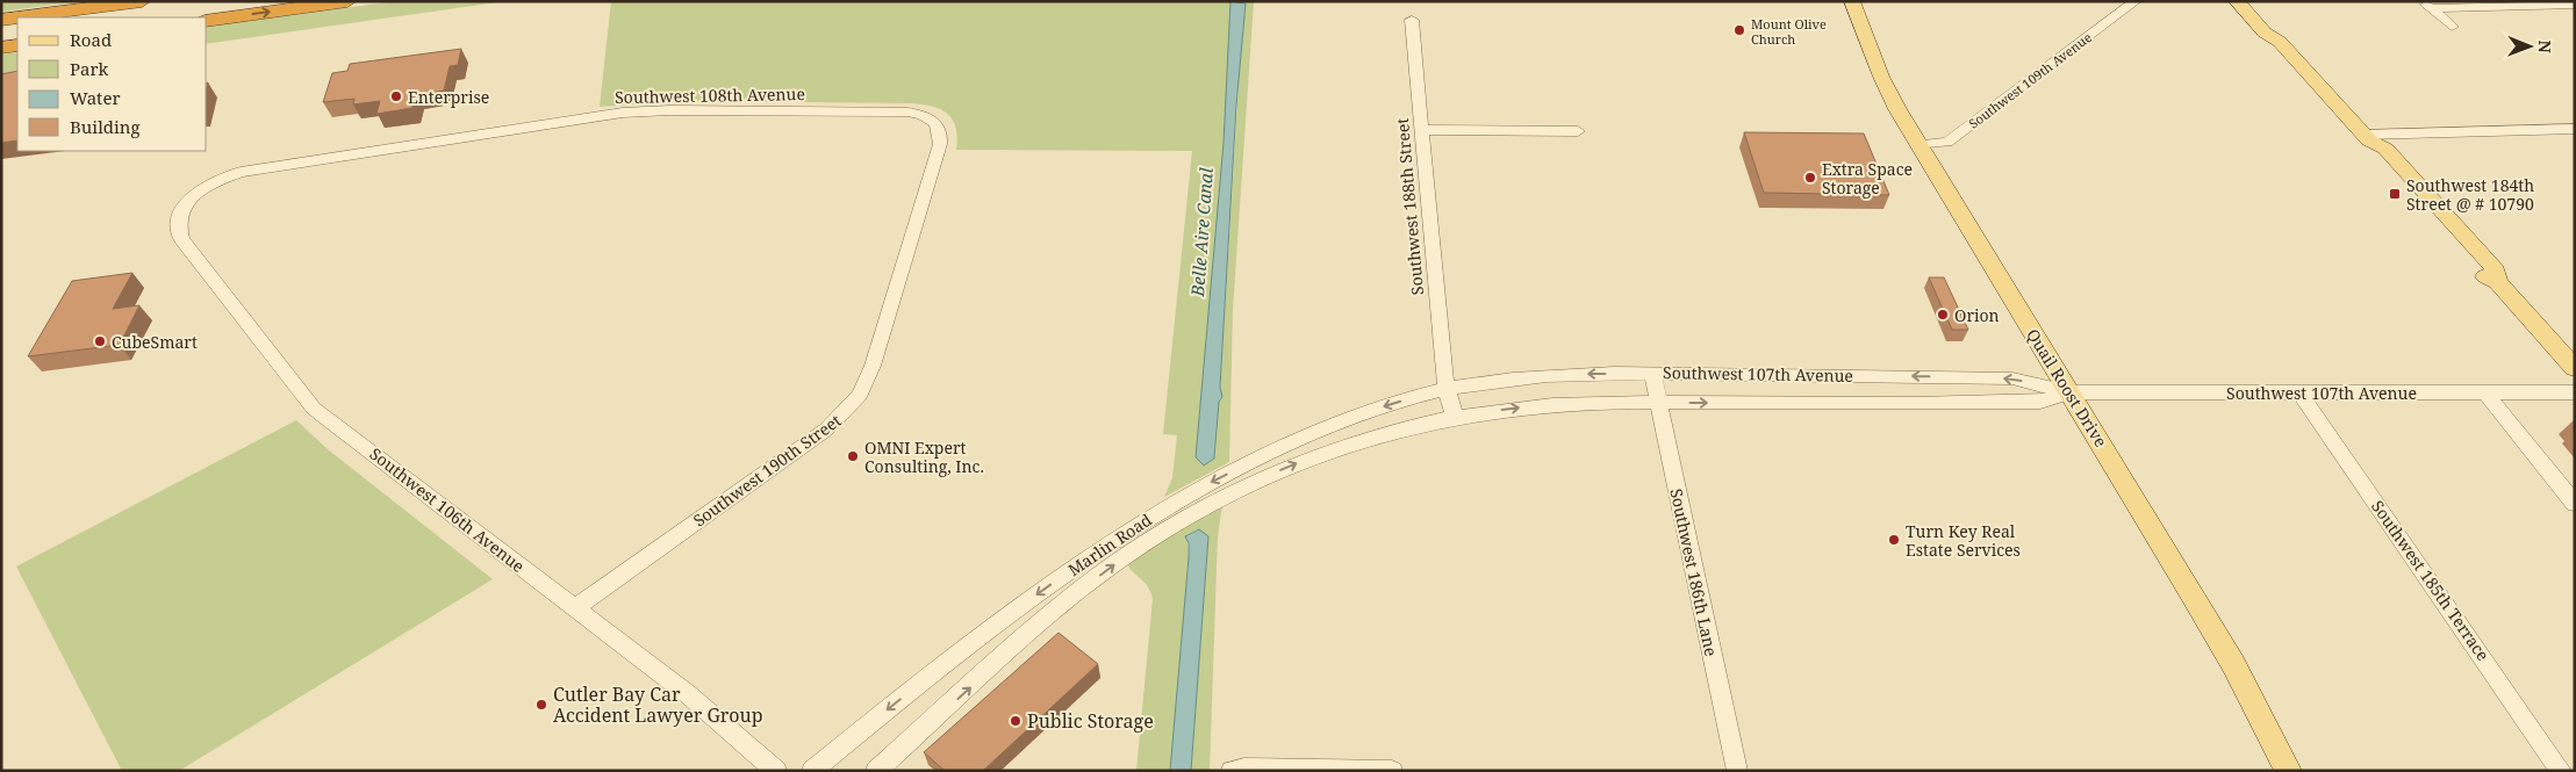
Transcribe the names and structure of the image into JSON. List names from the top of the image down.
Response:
{
  "streets": {
    "main road": ["Quail Roost Drive"],
    "street": [
      "Southwest 109th Avenue",
      "Southwest 108th Avenue",
      "Southwest 188th Street",
      "Southwest 107th Avenue",
      "Southwest 190th Street",
      "Southwest 106th Avenue",
      "Marlin Road",
      "Southwest 186th Lane",
      "Southwest 185th Terrace"
    ]
  },
  "crossings": [
    ["Southwest 109th Avenue", "Quail Roost Drive"],
    ["Southwest 108th Avenue", "Southwest 190th Street"],
    ["Southwest 108th Avenue", "Southwest 106th Avenue"],
    ["Southwest 188th Street", "Southwest 107th Avenue"],
    ["Southwest 188th Street", "Marlin Road"],
    ["Southwest 107th Avenue", "Quail Roost Drive"],
    ["Southwest 107th Avenue", "Marlin Road"],
    ["Southwest 107th Avenue", "Southwest 186th Lane"],
    ["Southwest 107th Avenue", "Southwest 185th Terrace"],
    ["Southwest 190th Street", "Southwest 106th Avenue"]
  ],
  "water": ["Belle Aire Canal"],
  "places": {
    "other": [
      "Mount Olive Church",
      "Enterprise",
      "Extra Space Storage",
      "Orion",
      "CubeSmart",
      "OMNI Expert Consulting, Inc.",
      "Turn Key Real Estate Services",
      "Cutler Bay Car Accident Lawyer Group",
      "Public Storage"
    ],
    "transit": ["Southwest 184th Street @ # 10790"]
  },
  "legend": [
    "Road",
    "Park",
    "Water",
    "Building"
  ],
  "north": "right"
}
